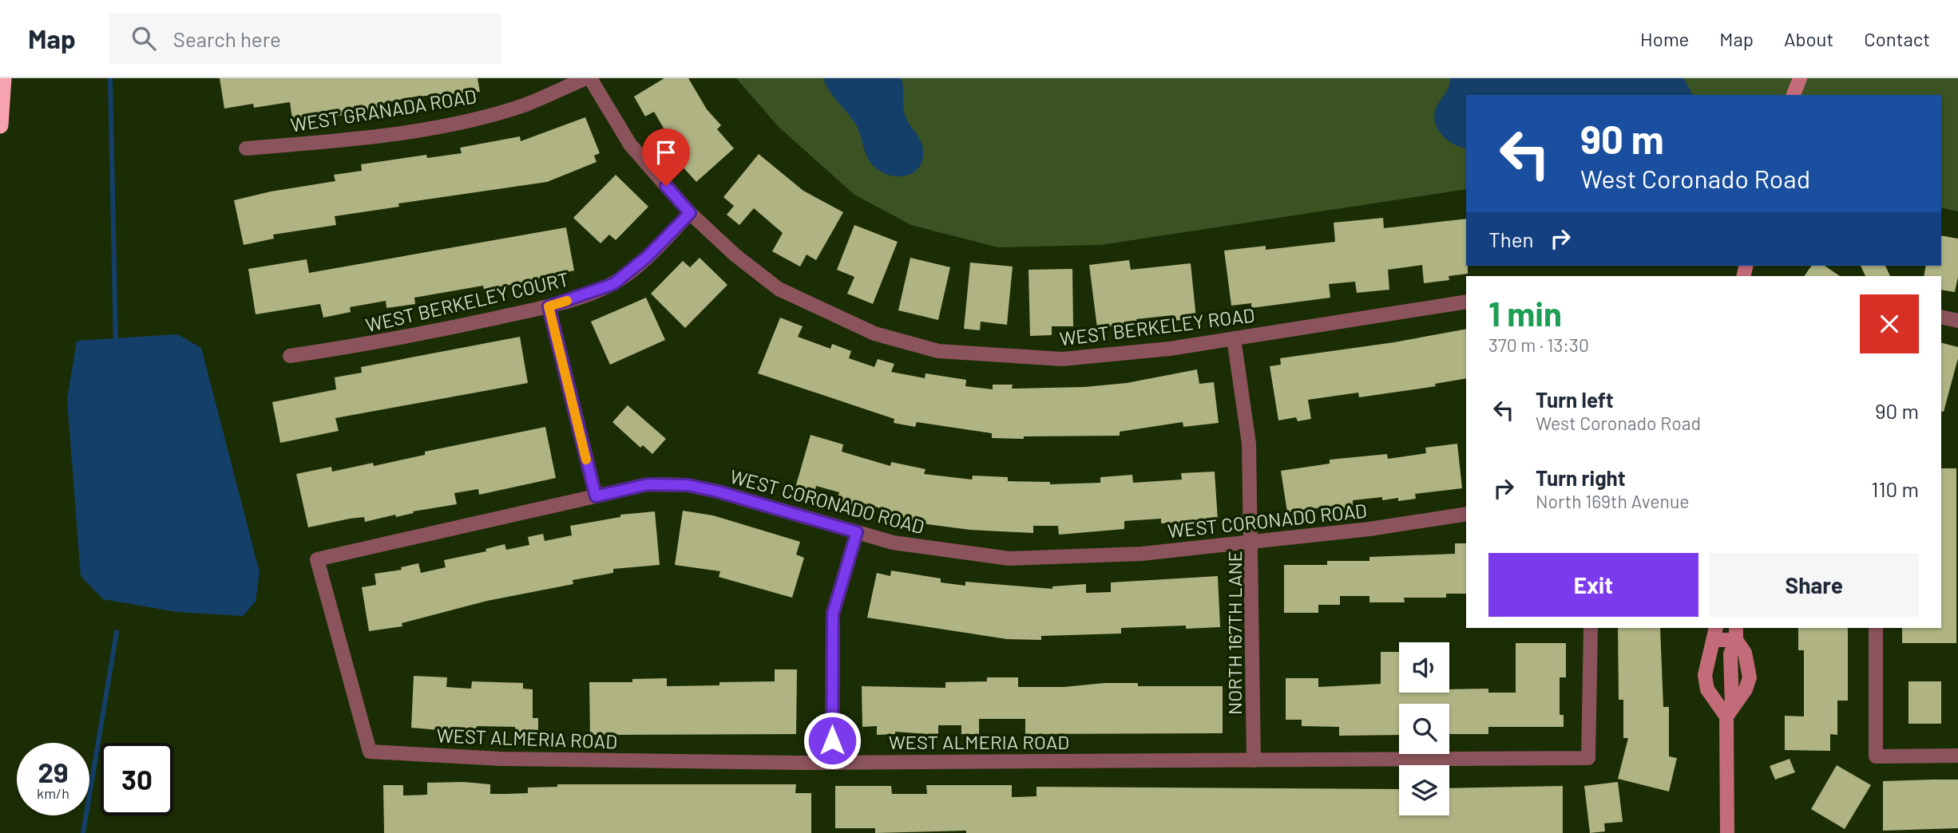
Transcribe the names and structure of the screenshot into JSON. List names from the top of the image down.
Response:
{
  "streets": {
    "street": [
      "WEST GRANADA ROAD",
      "WEST BERKELEY COURT",
      "WEST BERKELEY ROAD",
      "WEST CORONADO ROAD",
      "NORTH 167TH LANE",
      "WEST ALMERIA ROAD"
    ]
  },
  "crossings": [
    ["WEST GRANADA ROAD", "WEST BERKELEY ROAD"],
    ["WEST BERKELEY COURT", "WEST BERKELEY ROAD"],
    ["WEST BERKELEY ROAD", "NORTH 167TH LANE"],
    ["WEST CORONADO ROAD", "NORTH 167TH LANE"],
    ["WEST CORONADO ROAD", "WEST ALMERIA ROAD"],
    ["NORTH 167TH LANE", "WEST ALMERIA ROAD"]
  ],
  "page": {
    "header": "Map",
    "search": "Search here",
    "nav": [
      "Home",
      "Map",
      "About",
      "Contact"
    ],
    "turn": ["90 m", "West Coronado Road"],
    "then": "Then",
    "heading": ["1 min", "370 m · 13:30"],
    "list": [
      {
        "name": "Turn left",
        "note": "West Coronado Road",
        "value": "90 m"
      },
      {
        "name": "Turn right",
        "note": "North 169th Avenue",
        "value": "110 m"
      }
    ],
    "buttons": ["Exit", "Share"],
    "speed": "29 km/h",
    "limit": "30"
  }
}
